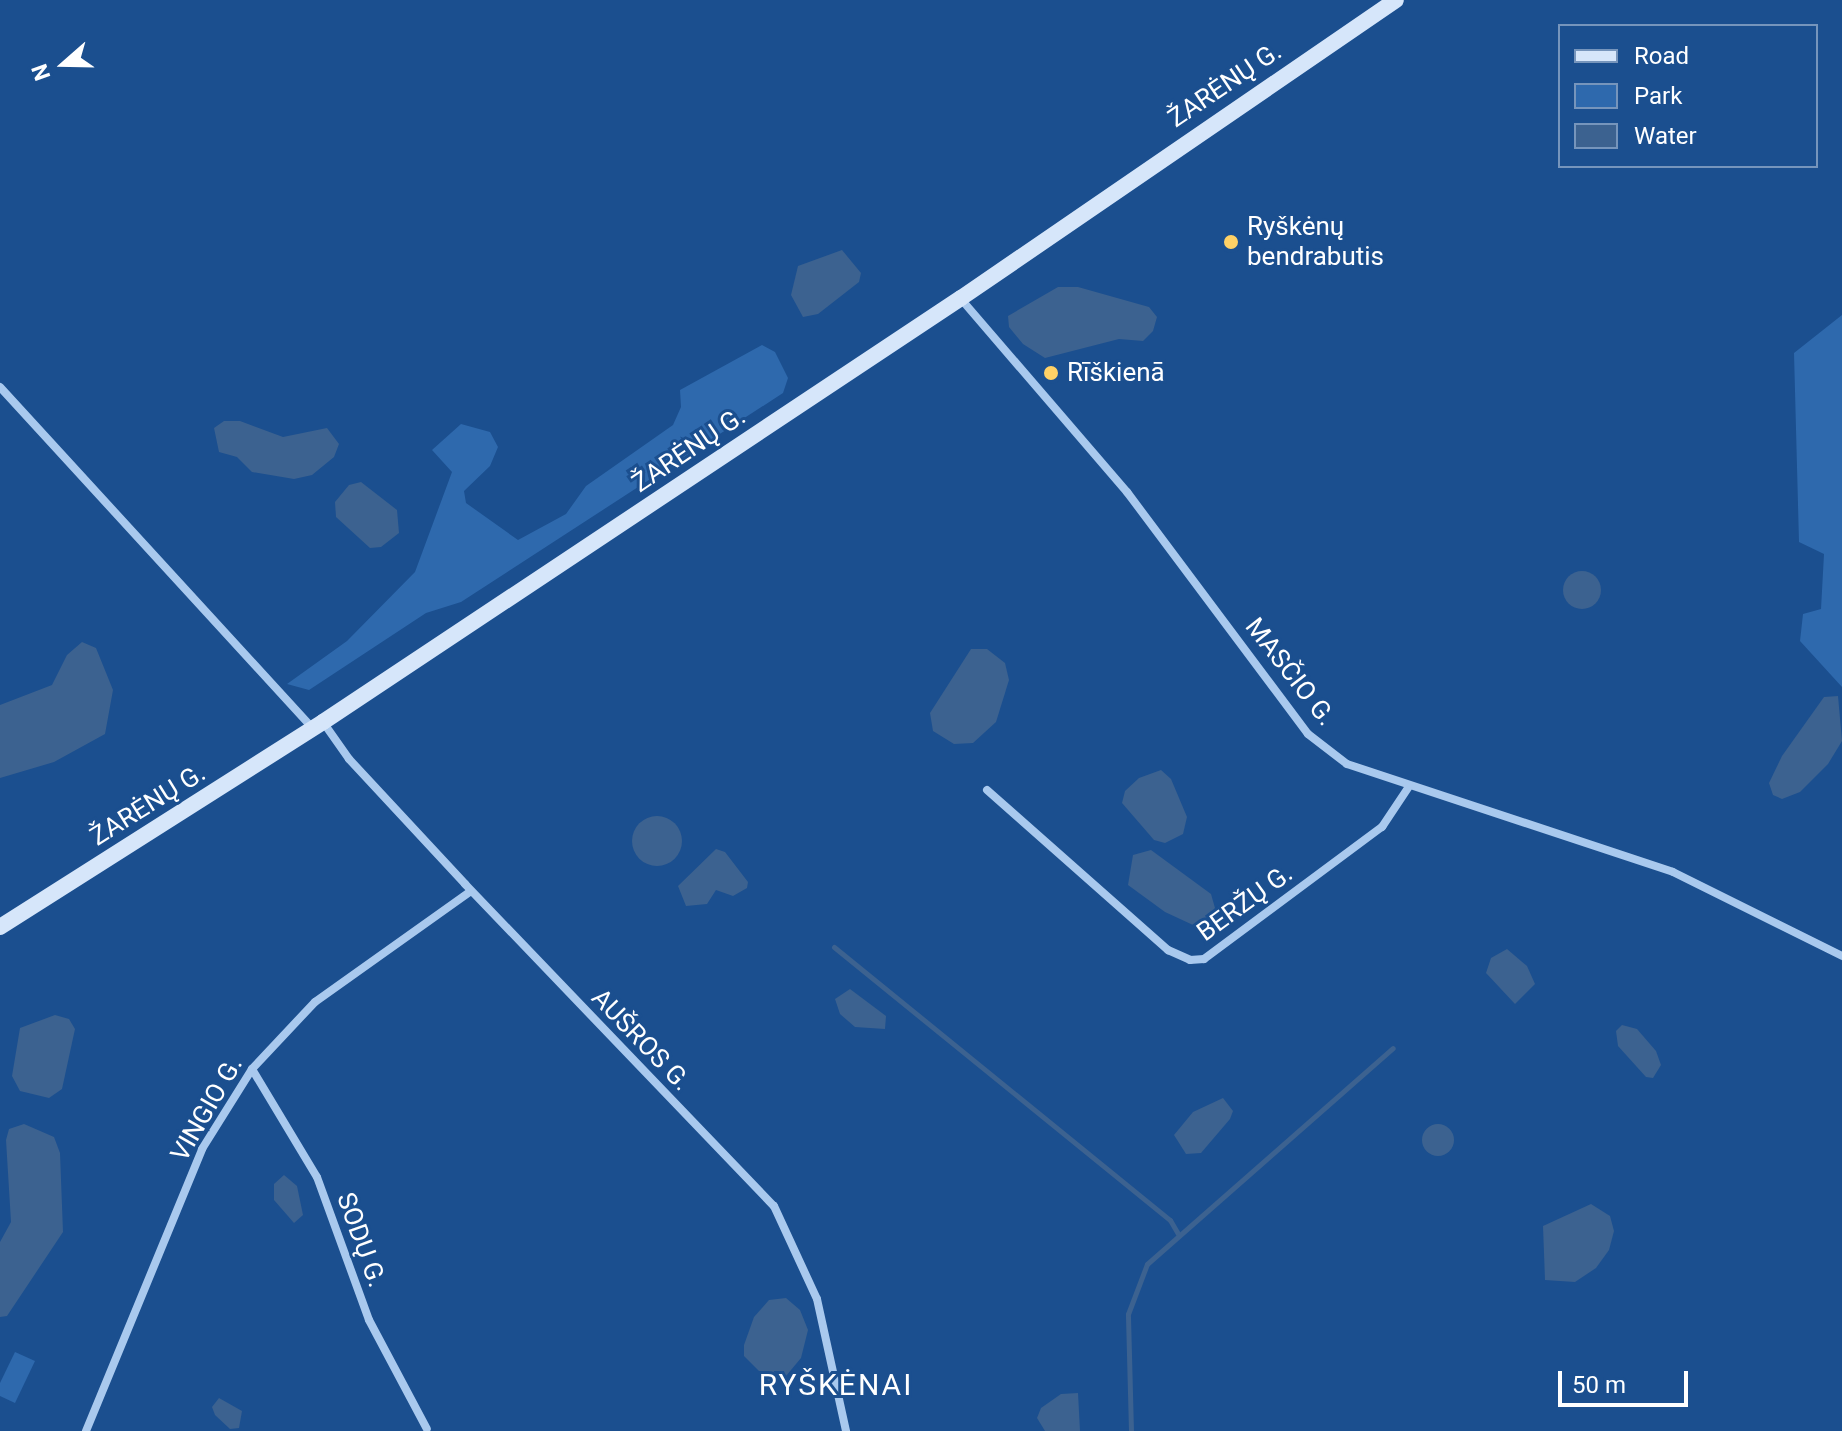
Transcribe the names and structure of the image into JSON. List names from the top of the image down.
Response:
{
  "streets": {
    "main road": ["ŽARĖNŲ G."],
    "street": [
      "MASČIO G.",
      "BERŽŲ G.",
      "AUŠROS G.",
      "VINGIO G.",
      "SODŲ G."
    ]
  },
  "crossings": [
    ["ŽARĖNŲ G.", "MASČIO G."],
    ["ŽARĖNŲ G.", "AUŠROS G."],
    ["MASČIO G.", "BERŽŲ G."],
    ["AUŠROS G.", "VINGIO G."],
    ["VINGIO G.", "SODŲ G."]
  ],
  "districts": ["RYŠKĖNAI"],
  "places": ["Ryškėnų bendrabutis", "Rīškienā"],
  "legend": ["Road", "Park", "Water"],
  "scale_bar": "50 m",
  "north": "left"
}
